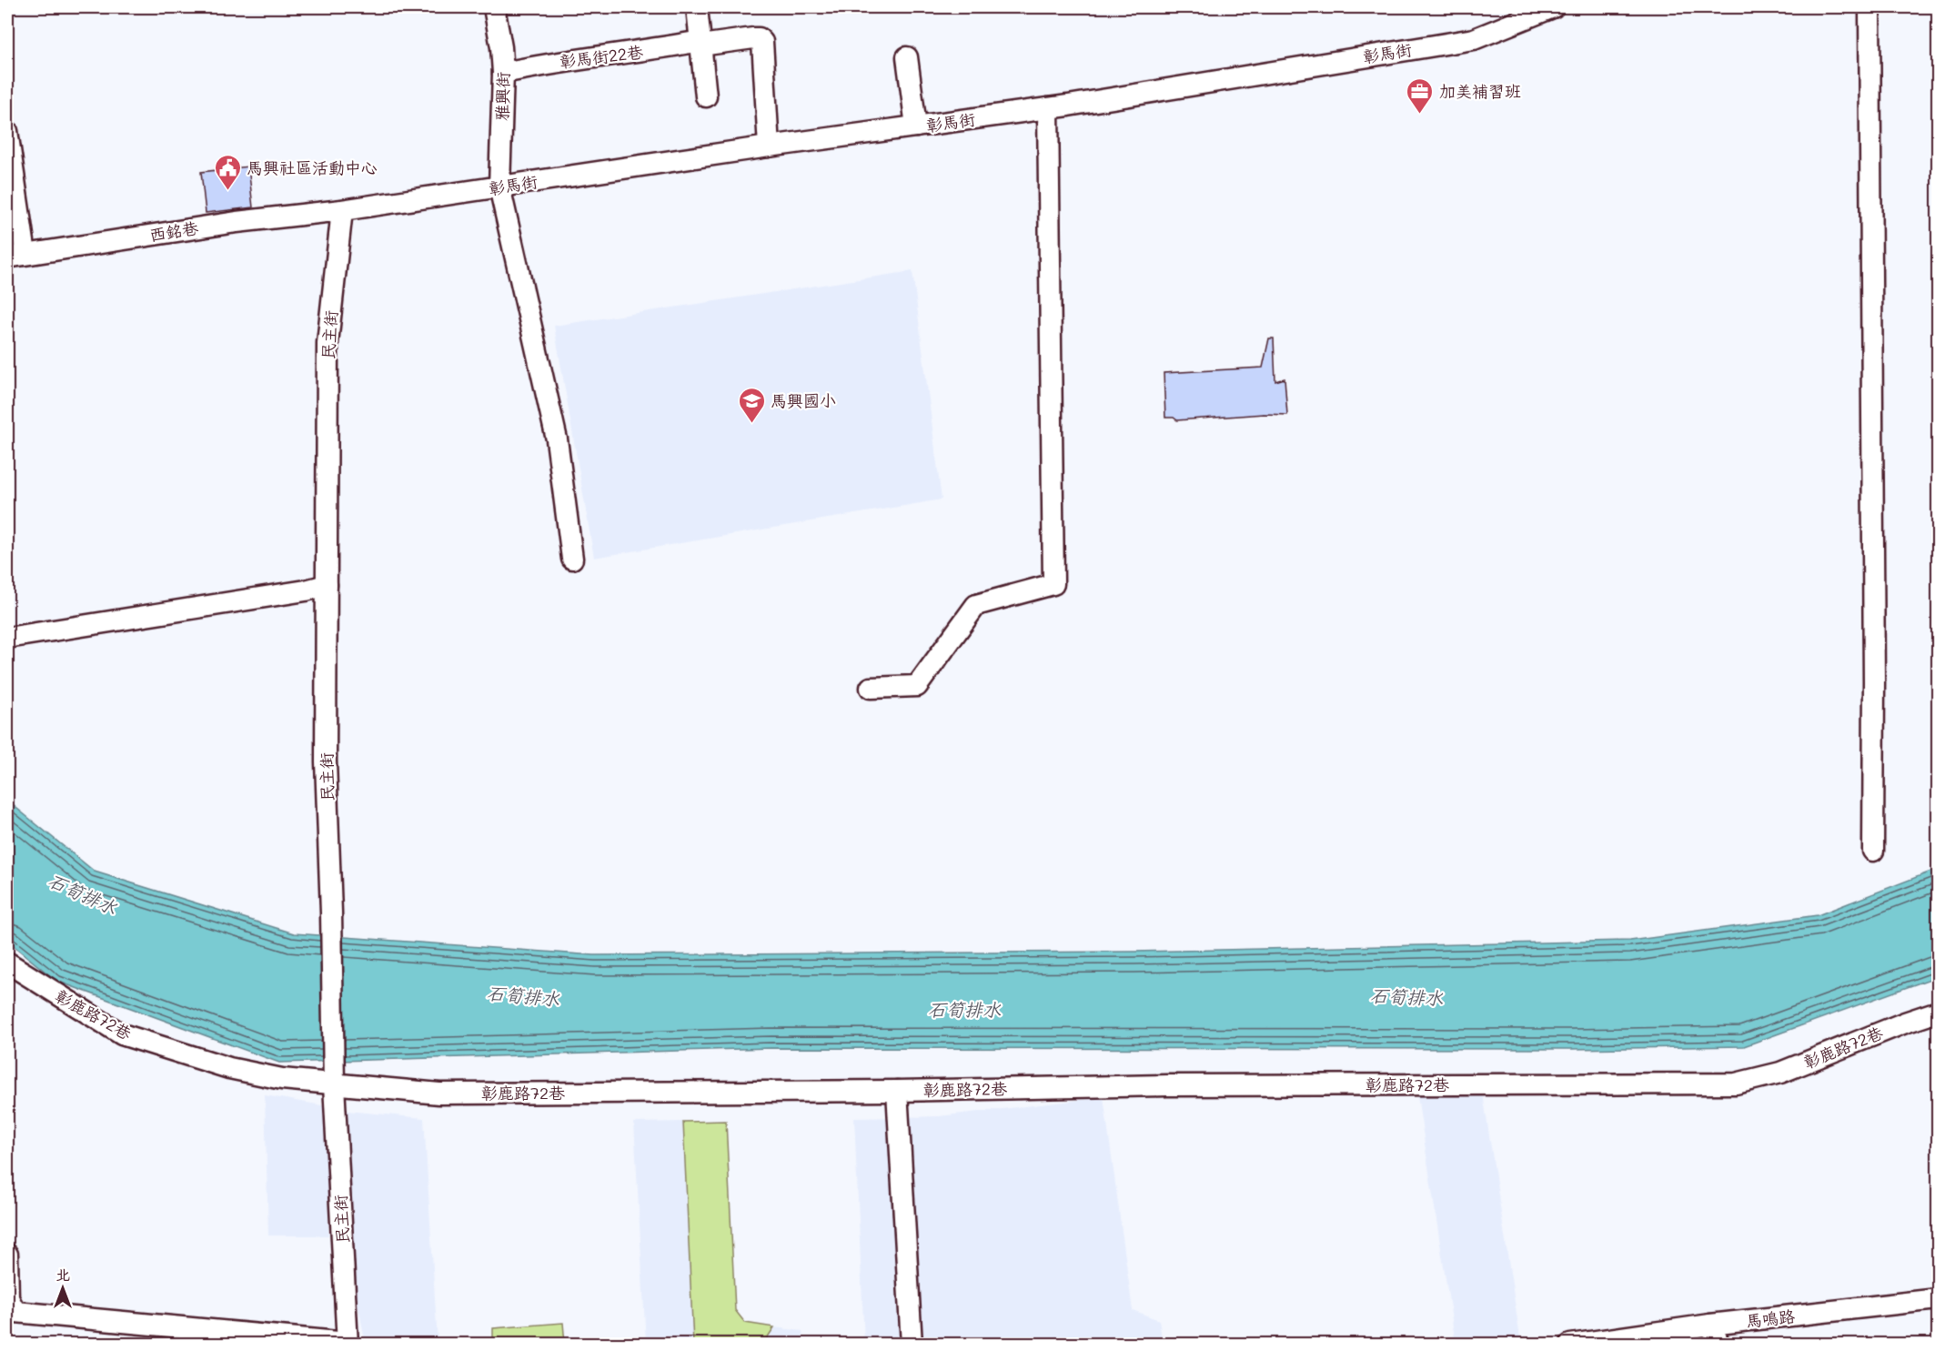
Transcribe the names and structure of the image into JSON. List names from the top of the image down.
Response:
{
  "streets": {
    "street": [
      "彰馬街",
      "彰馬街22巷",
      "雅興街",
      "西銘巷",
      "民主街",
      "彰鹿路72巷",
      "馬鳴路"
    ]
  },
  "crossings": [
    ["彰馬街", "彰馬街22巷"],
    ["彰馬街", "雅興街"],
    ["彰馬街", "西銘巷"],
    ["彰馬街", "民主街"],
    ["彰馬街22巷", "雅興街"],
    ["西銘巷", "民主街"],
    ["民主街", "彰鹿路72巷"]
  ],
  "water": ["石筍排水"],
  "places": {
    "office": ["加美補習班"],
    "public building": ["馬興社區活動中心"],
    "school or university": ["馬興國小"]
  },
  "north": "top"
}
